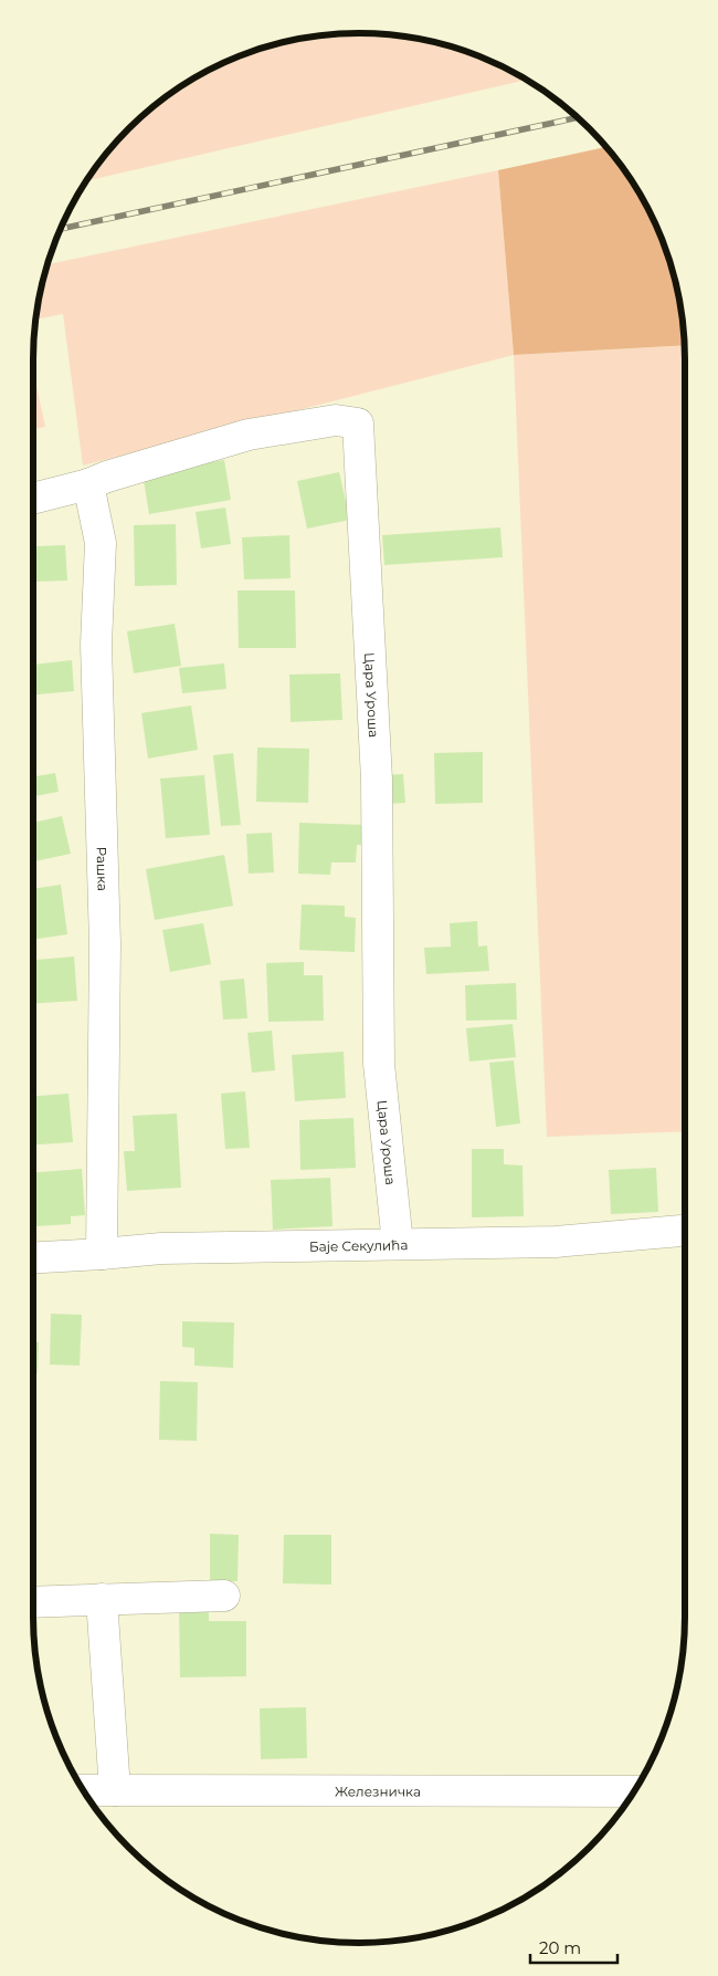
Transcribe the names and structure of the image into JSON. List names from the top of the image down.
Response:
{
  "streets": {
    "street": [
      "Цара Уроша",
      "Рашка",
      "Баје Секулића",
      "Железничка"
    ]
  },
  "crossings": [
    ["Цара Уроша", "Рашка"],
    ["Цара Уроша", "Баје Секулића"],
    ["Рашка", "Баје Секулића"]
  ],
  "scale_bar": "20 m"
}
